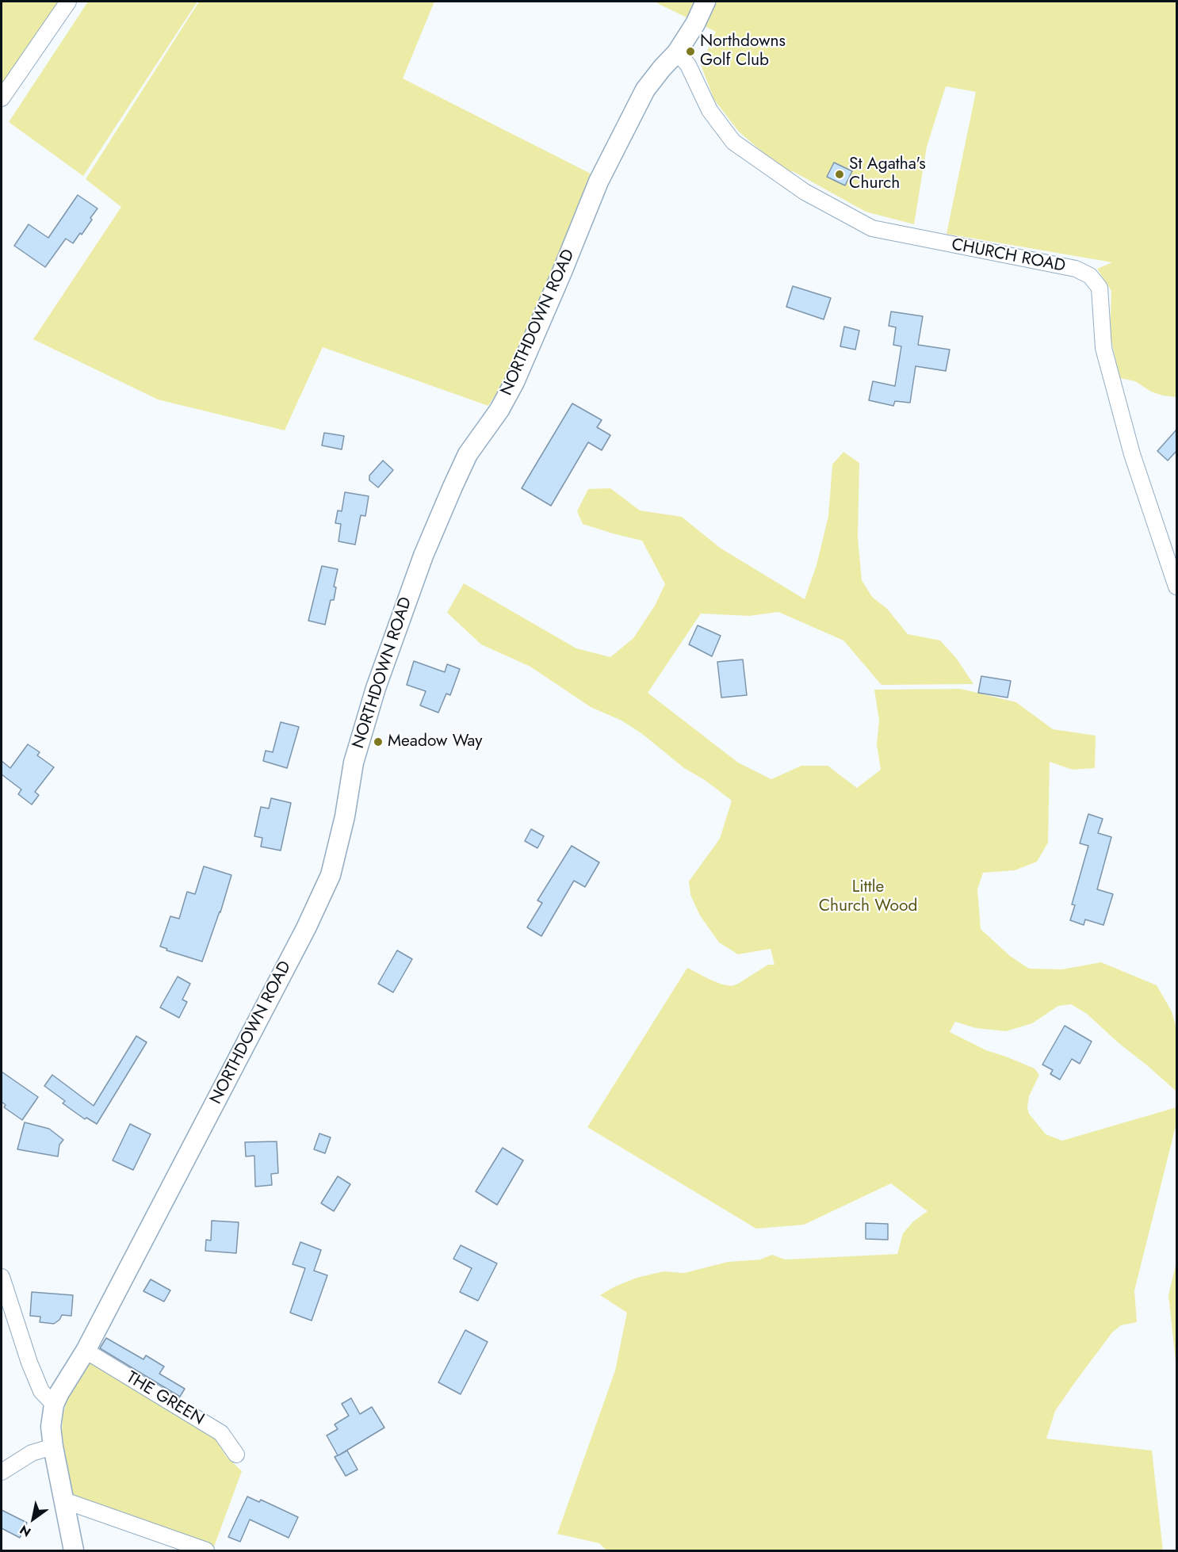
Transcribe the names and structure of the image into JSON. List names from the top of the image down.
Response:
{
  "streets": {
    "street": ["CHURCH ROAD", "NORTHDOWN ROAD", "THE GREEN"]
  },
  "crossings": [
    ["CHURCH ROAD", "NORTHDOWN ROAD"],
    ["NORTHDOWN ROAD", "THE GREEN"]
  ],
  "parks": ["Little Church Wood"],
  "places": ["Northdowns Golf Club", "St Agatha's Church", "Meadow Way"],
  "north": "bottom left"
}
